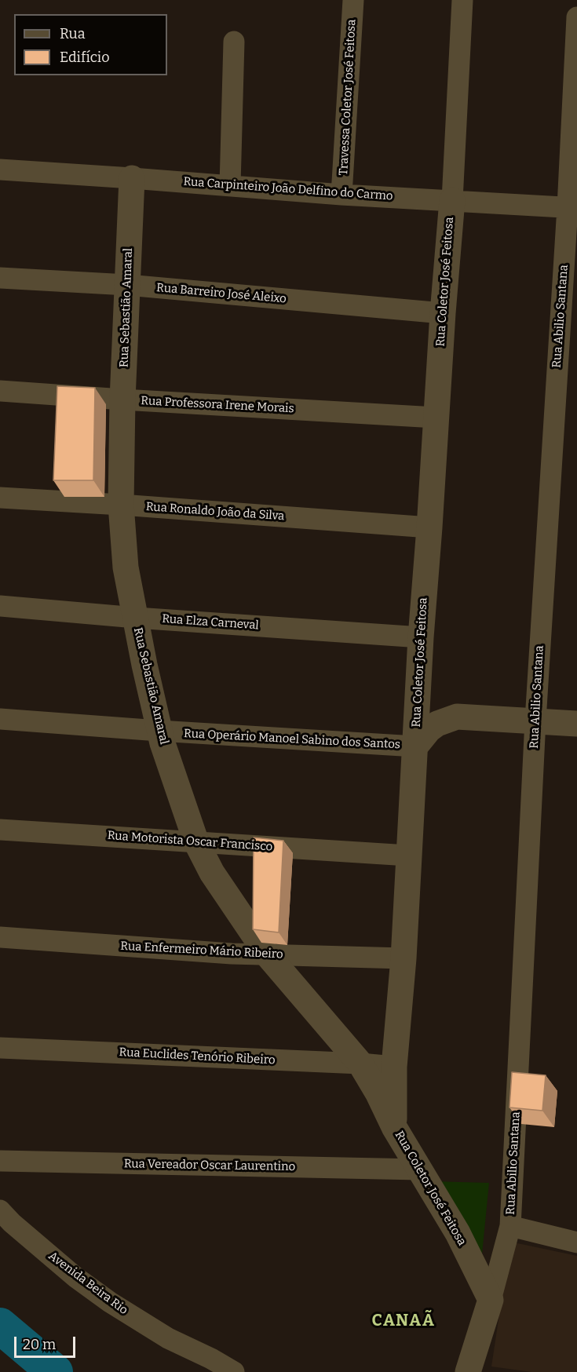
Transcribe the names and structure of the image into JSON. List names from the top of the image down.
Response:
{
  "streets": {
    "street": [
      "Travessa Coletor José Feitosa",
      "Rua Carpinteiro João Delfino do Carmo",
      "Rua Coletor José Feitosa",
      "Rua Barreiro José Aleixo",
      "Rua Sebastião Amaral",
      "Rua Abilio Santana",
      "Rua Professora Irene Morais",
      "Rua Ronaldo João da Silva",
      "Rua Elza Carneval",
      "Rua Operário Manoel Sabino dos Santos",
      "Rua Motorista Oscar Francisco",
      "Rua Enfermeiro Mário Ribeiro",
      "Rua Euclides Tenório Ribeiro",
      "Rua Vereador Oscar Laurentino",
      "Avenida Beira Rio"
    ]
  },
  "crossings": [
    ["Travessa Coletor José Feitosa", "Rua Carpinteiro João Delfino do Carmo"],
    ["Rua Carpinteiro João Delfino do Carmo", "Rua Coletor José Feitosa"],
    ["Rua Carpinteiro João Delfino do Carmo", "Rua Sebastião Amaral"],
    ["Rua Carpinteiro João Delfino do Carmo", "Rua Abilio Santana"],
    ["Rua Coletor José Feitosa", "Rua Barreiro José Aleixo"],
    ["Rua Coletor José Feitosa", "Rua Sebastião Amaral"],
    ["Rua Coletor José Feitosa", "Rua Abilio Santana"],
    ["Rua Coletor José Feitosa", "Rua Professora Irene Morais"],
    ["Rua Coletor José Feitosa", "Rua Ronaldo João da Silva"],
    ["Rua Coletor José Feitosa", "Rua Elza Carneval"],
    ["Rua Coletor José Feitosa", "Rua Operário Manoel Sabino dos Santos"],
    ["Rua Coletor José Feitosa", "Rua Motorista Oscar Francisco"],
    ["Rua Coletor José Feitosa", "Rua Enfermeiro Mário Ribeiro"],
    ["Rua Coletor José Feitosa", "Rua Euclides Tenório Ribeiro"],
    ["Rua Coletor José Feitosa", "Rua Vereador Oscar Laurentino"],
    ["Rua Barreiro José Aleixo", "Rua Sebastião Amaral"],
    ["Rua Sebastião Amaral", "Rua Professora Irene Morais"],
    ["Rua Sebastião Amaral", "Rua Ronaldo João da Silva"],
    ["Rua Sebastião Amaral", "Rua Elza Carneval"],
    ["Rua Sebastião Amaral", "Rua Operário Manoel Sabino dos Santos"],
    ["Rua Sebastião Amaral", "Rua Motorista Oscar Francisco"],
    ["Rua Sebastião Amaral", "Rua Enfermeiro Mário Ribeiro"],
    ["Rua Sebastião Amaral", "Rua Euclides Tenório Ribeiro"]
  ],
  "districts": ["CANAÃ"],
  "legend": ["Rua", "Edifício"],
  "scale_bar": "20 m"
}
